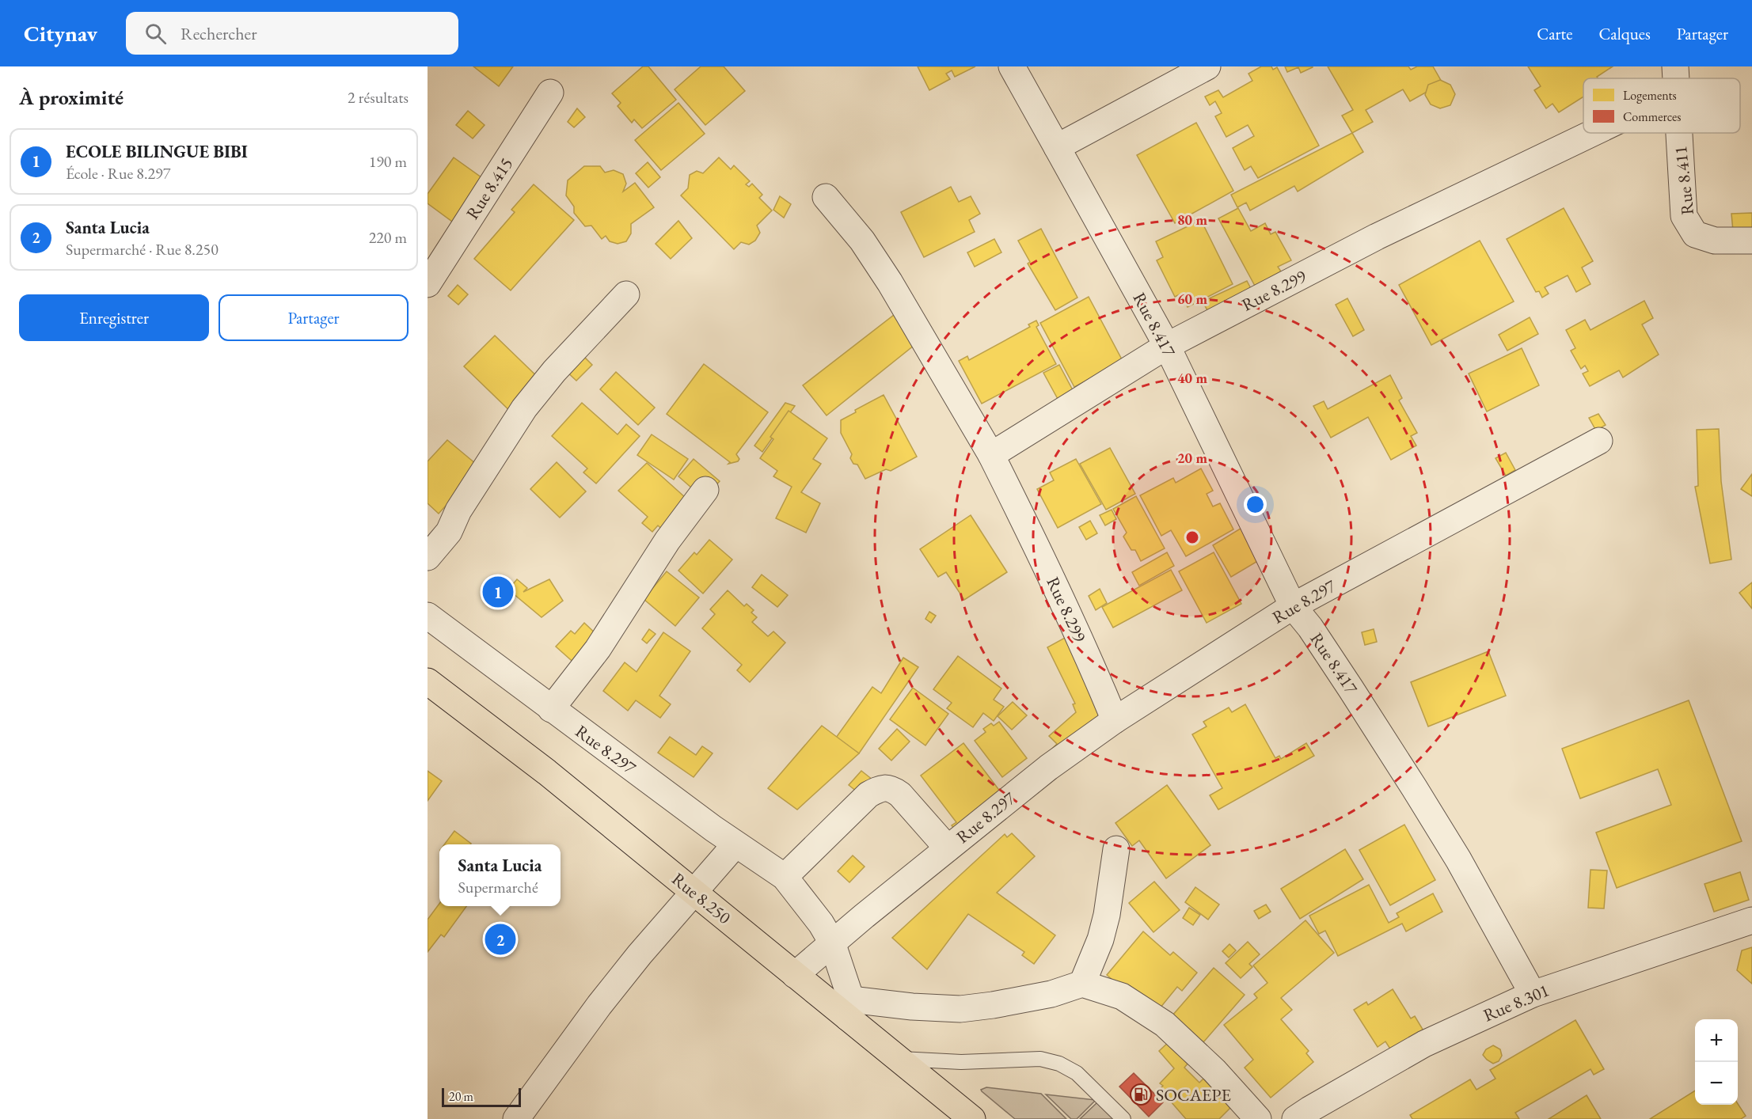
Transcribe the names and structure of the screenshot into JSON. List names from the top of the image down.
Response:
{
  "streets": {
    "highway": ["Rue 8.250"],
    "street": [
      "Rue 8.411",
      "Rue 8.415",
      "Rue 8.299",
      "Rue 8.417",
      "Rue 8.297",
      "Rue 8.301"
    ]
  },
  "crossings": [
    ["Rue 8.299", "Rue 8.417"],
    ["Rue 8.299", "Rue 8.297"],
    ["Rue 8.417", "Rue 8.297"],
    ["Rue 8.417", "Rue 8.301"]
  ],
  "places": {
    "fuel station": ["SOCAEPE"]
  },
  "legend": ["Logements", "Commerces"],
  "scale_bar": "20 m",
  "page": {
    "header": "Citynav",
    "search": "Rechercher",
    "nav": ["Carte", "Calques", "Partager"],
    "heading": ["À proximité", "2 résultats"],
    "list": [
      {
        "mark": "1",
        "name": "ECOLE BILINGUE BIBI",
        "note": "École · Rue 8.297",
        "value": "190 m"
      },
      {
        "mark": "2",
        "name": "Santa Lucia",
        "note": "Supermarché · Rue 8.250",
        "value": "220 m"
      }
    ],
    "buttons": ["Enregistrer", "Partager"],
    "pins": ["1", "2"],
    "popup": ["Santa Lucia", "Supermarché"],
    "map_buttons": ["+", "−"],
    "scale": "20 m"
  },
  "rings": [
    "80 m",
    "60 m",
    "40 m",
    "20 m"
  ]
}
